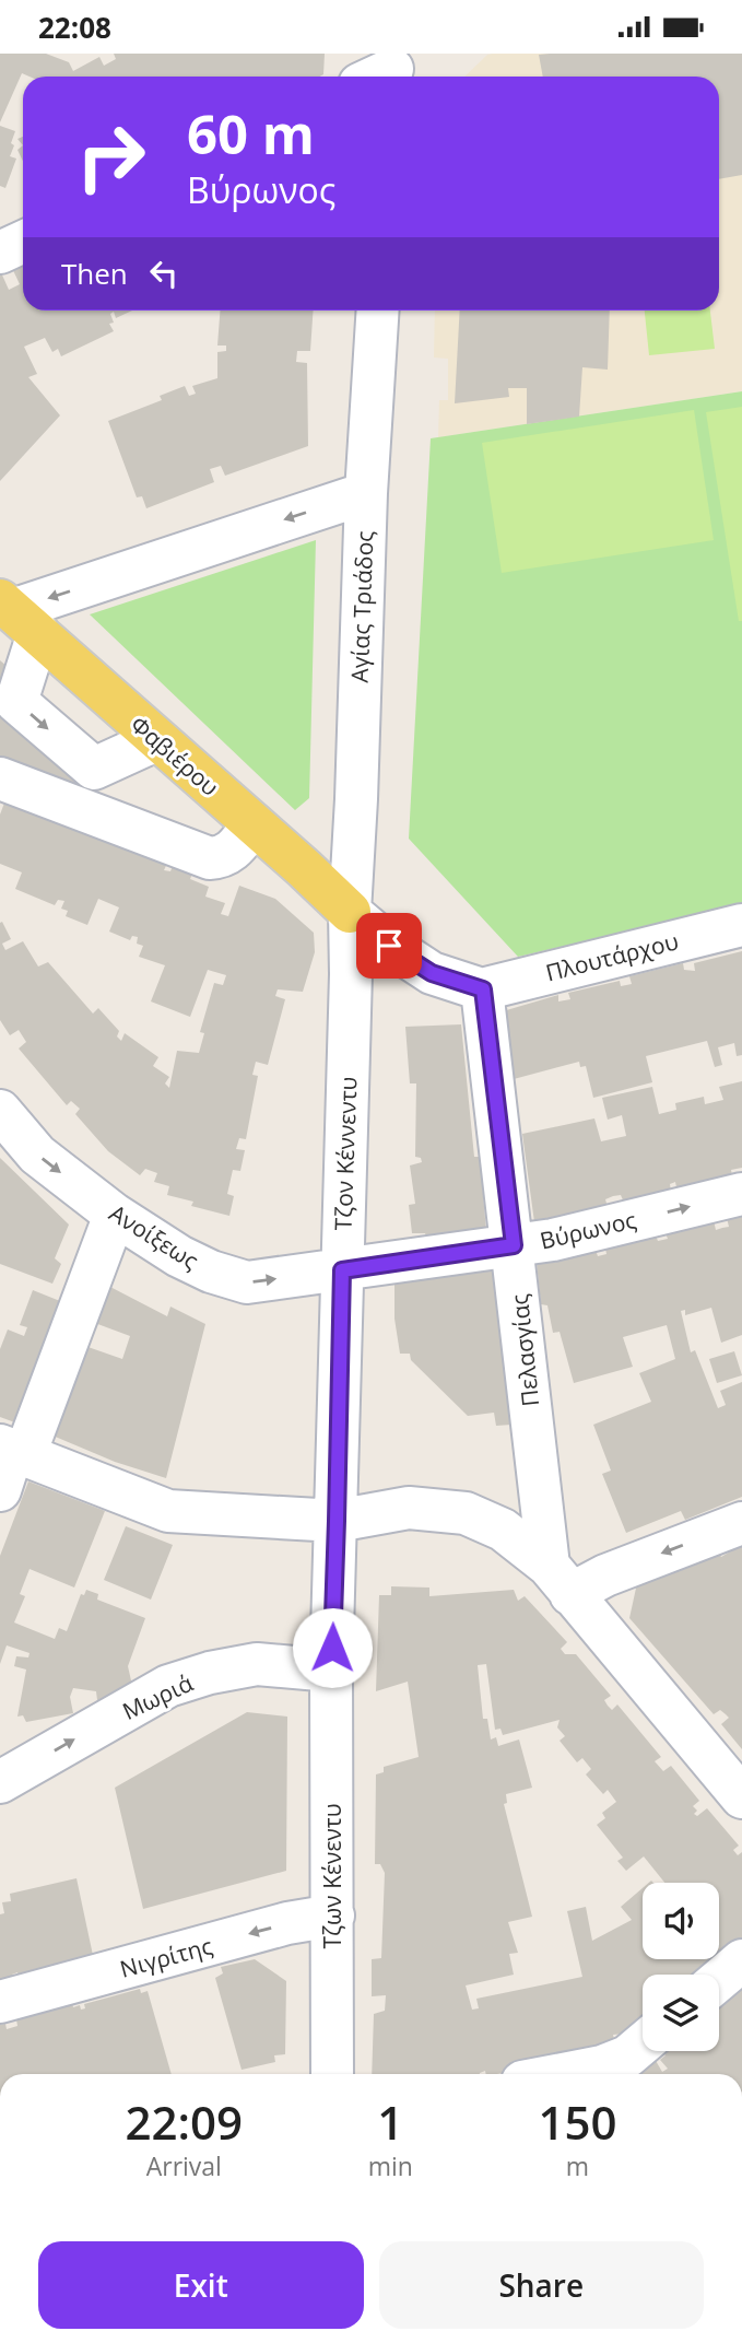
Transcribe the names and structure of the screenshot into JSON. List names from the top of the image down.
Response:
{
  "streets": {
    "main road": ["Φαβιέρου"],
    "street": [
      "Αγίας Τριάδος",
      "Πλουτάρχου",
      "Τζον Κέννεντυ",
      "Βύρωνος",
      "Ανοίξεως",
      "Πελασγίας",
      "Μωριά",
      "Τζων Κένεντυ",
      "Νιγρίτης"
    ]
  },
  "crossings": [
    ["Αγίας Τριάδος", "Φαβιέρου"],
    ["Αγίας Τριάδος", "Τζον Κέννεντυ"],
    ["Φαβιέρου", "Τζον Κέννεντυ"],
    ["Πλουτάρχου", "Πελασγίας"],
    ["Τζον Κέννεντυ", "Βύρωνος"],
    ["Τζον Κέννεντυ", "Ανοίξεως"],
    ["Τζον Κέννεντυ", "Μωριά"],
    ["Τζον Κέννεντυ", "Τζων Κένεντυ"],
    ["Βύρωνος", "Ανοίξεως"],
    ["Βύρωνος", "Πελασγίας"],
    ["Μωριά", "Τζων Κένεντυ"],
    ["Τζων Κένεντυ", "Νιγρίτης"]
  ],
  "one_way": ["Μωριά", "Νιγρίτης"],
  "page": {
    "status": "22:08",
    "turn": ["60 m", "Βύρωνος"],
    "then": "Then",
    "eta": [
      "22:09",
      "Arrival",
      "1",
      "min",
      "150",
      "m"
    ],
    "buttons": ["Exit", "Share"]
  }
}
